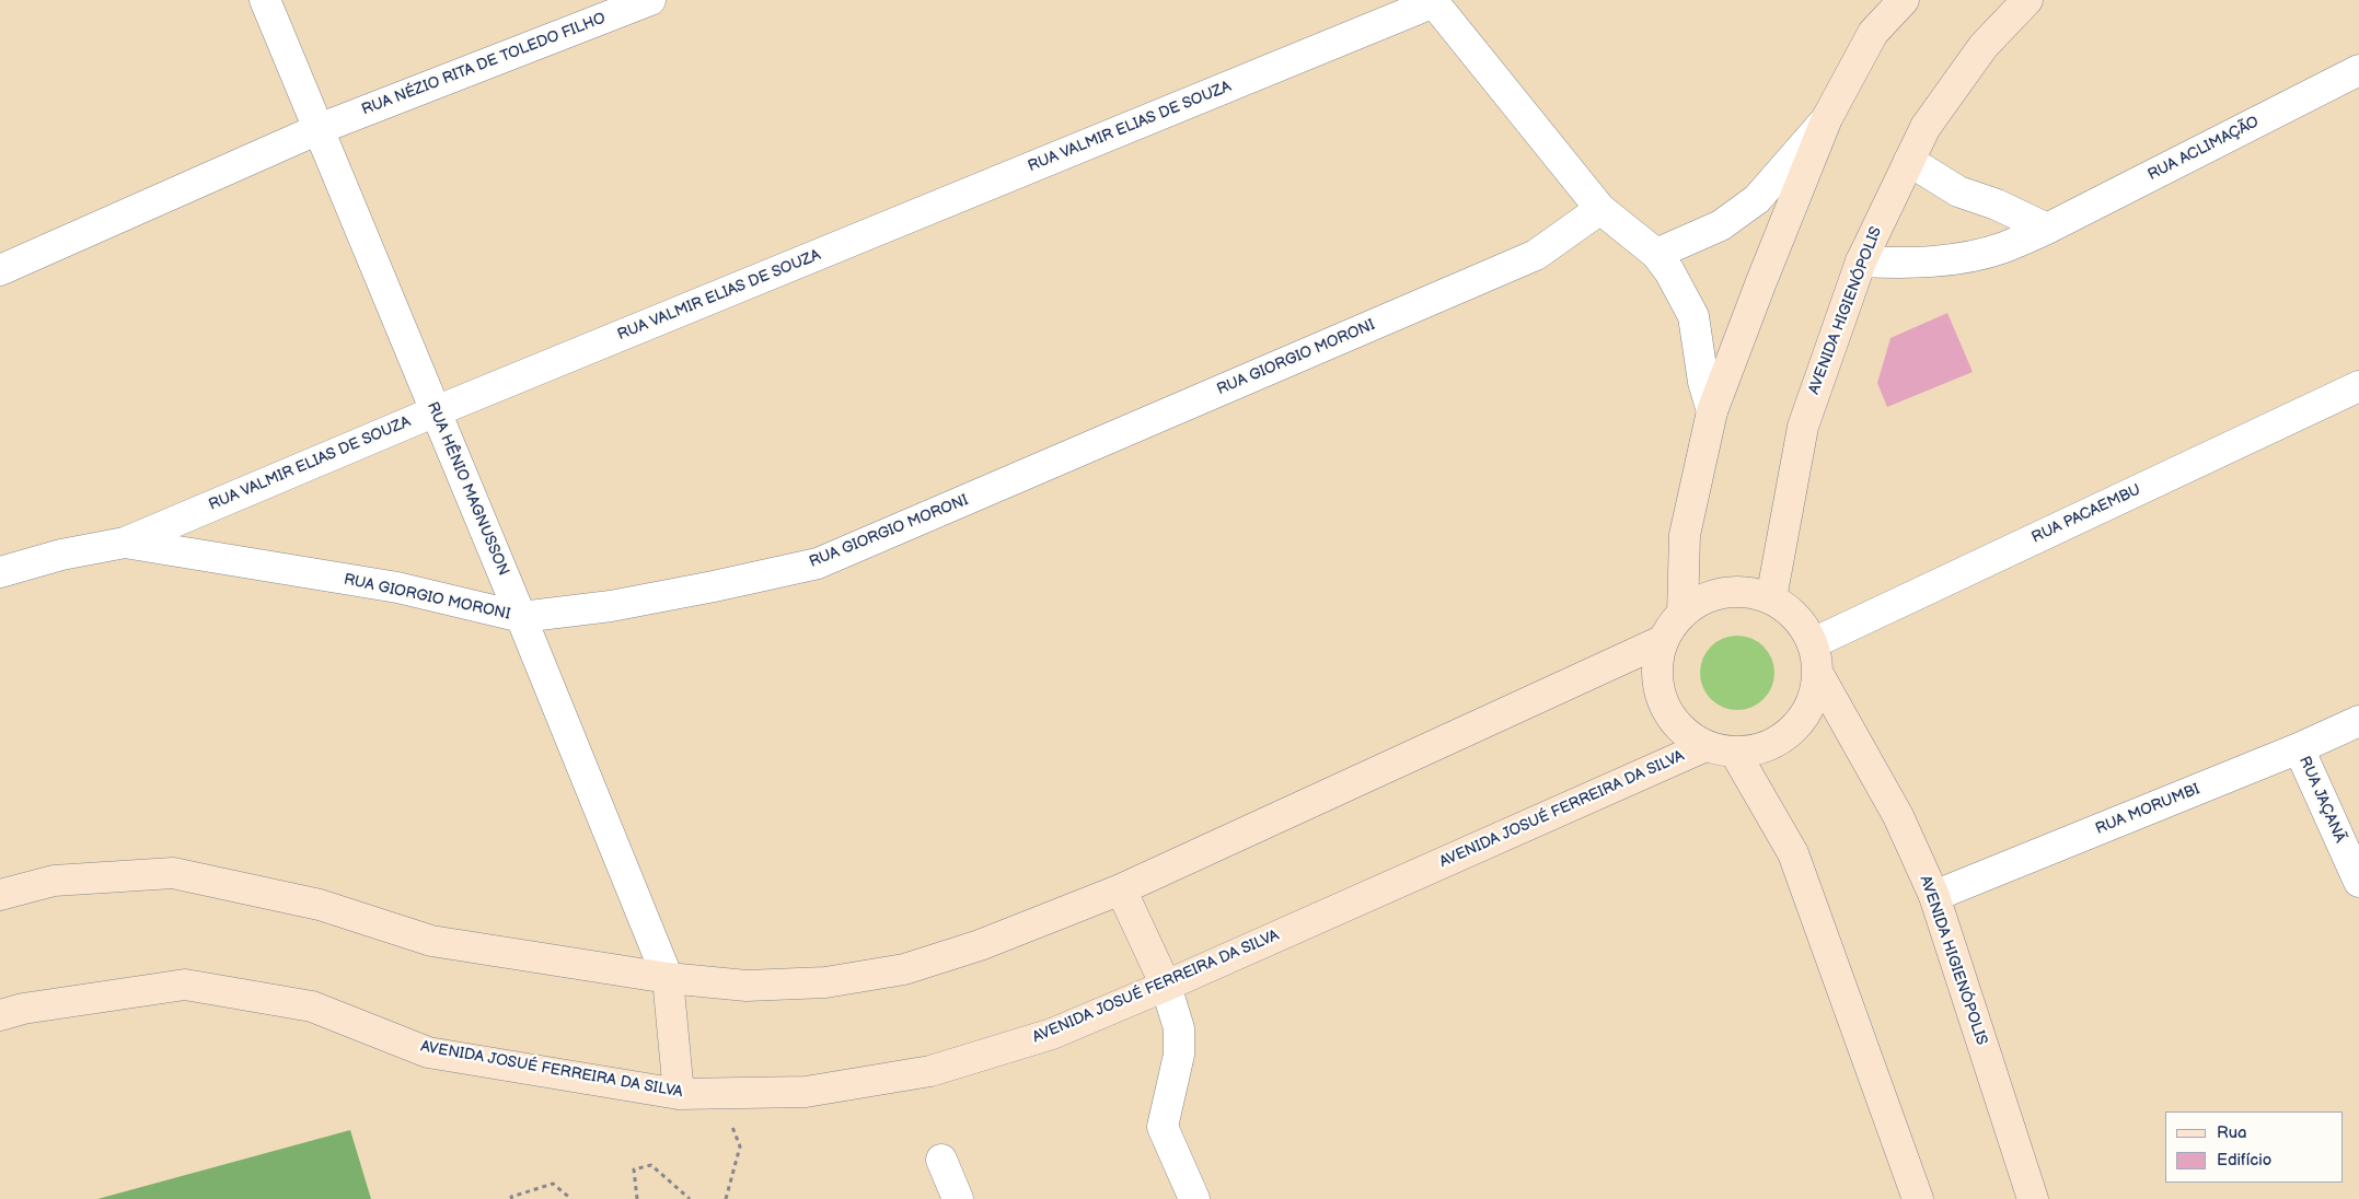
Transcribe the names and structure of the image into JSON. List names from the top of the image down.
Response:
{
  "streets": {
    "main road": ["AVENIDA HIGIENÓPOLIS", "AVENIDA JOSUÉ FERREIRA DA SILVA"],
    "street": [
      "RUA NÉZIO RITA DE TOLEDO FILHO",
      "RUA VALMIR ELIAS DE SOUZA",
      "RUA ACLIMAÇÃO",
      "RUA GIORGIO MORONI",
      "RUA HÊNIO MAGNUSSON",
      "RUA PACAEMBU",
      "RUA JAÇANÃ",
      "RUA MORUMBI"
    ]
  },
  "crossings": [
    ["RUA NÉZIO RITA DE TOLEDO FILHO", "RUA HÊNIO MAGNUSSON"],
    ["RUA VALMIR ELIAS DE SOUZA", "RUA GIORGIO MORONI"],
    ["RUA VALMIR ELIAS DE SOUZA", "RUA HÊNIO MAGNUSSON"],
    ["RUA ACLIMAÇÃO", "AVENIDA HIGIENÓPOLIS"],
    ["AVENIDA HIGIENÓPOLIS", "RUA PACAEMBU"],
    ["AVENIDA HIGIENÓPOLIS", "AVENIDA JOSUÉ FERREIRA DA SILVA"],
    ["AVENIDA HIGIENÓPOLIS", "RUA MORUMBI"],
    ["RUA GIORGIO MORONI", "RUA HÊNIO MAGNUSSON"],
    ["RUA PACAEMBU", "AVENIDA JOSUÉ FERREIRA DA SILVA"],
    ["RUA JAÇANÃ", "RUA MORUMBI"]
  ],
  "legend": ["Rua", "Edifício"]
}
